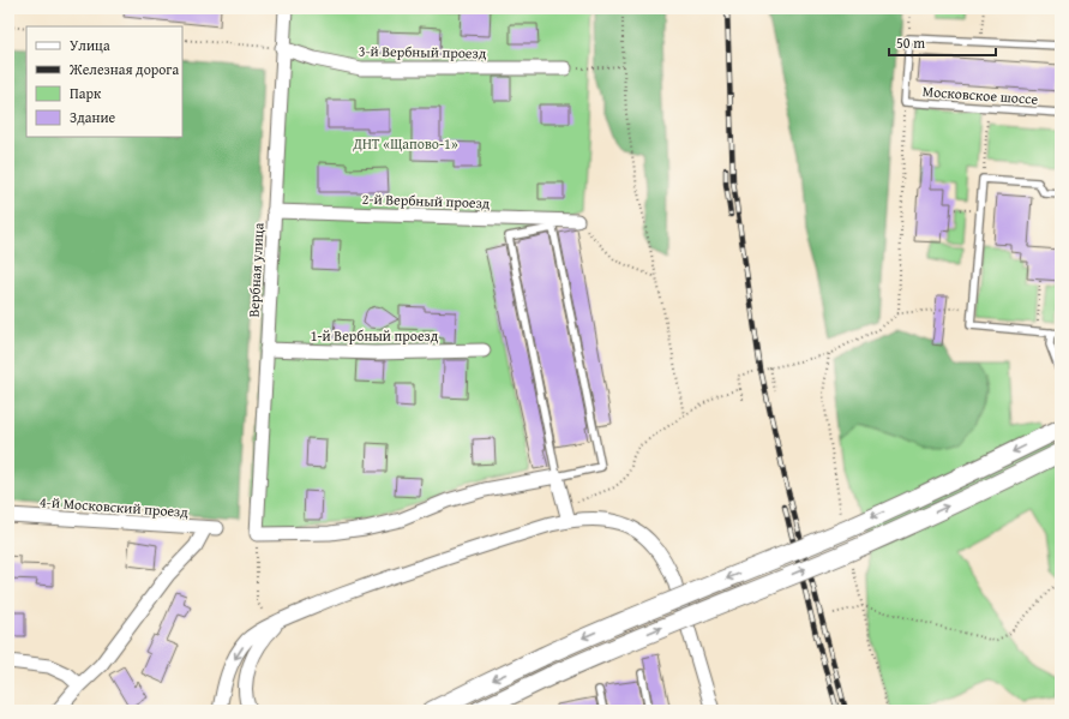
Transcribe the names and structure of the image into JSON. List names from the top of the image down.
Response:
{
  "streets": {
    "street": [
      "3-й Вербный проезд",
      "2-й Вербный проезд",
      "Вербная улица",
      "1-й Вербный проезд",
      "4-й Московский проезд"
    ],
    "lane": ["Московское шоссе"]
  },
  "crossings": [
    ["3-й Вербный проезд", "Вербная улица"],
    ["2-й Вербный проезд", "Вербная улица"],
    ["Вербная улица", "1-й Вербный проезд"]
  ],
  "parks": ["ДНТ «Щапово-1»"],
  "legend": [
    "Улица",
    "Железная дорога",
    "Парк",
    "Здание"
  ],
  "scale_bar": "50 m"
}
